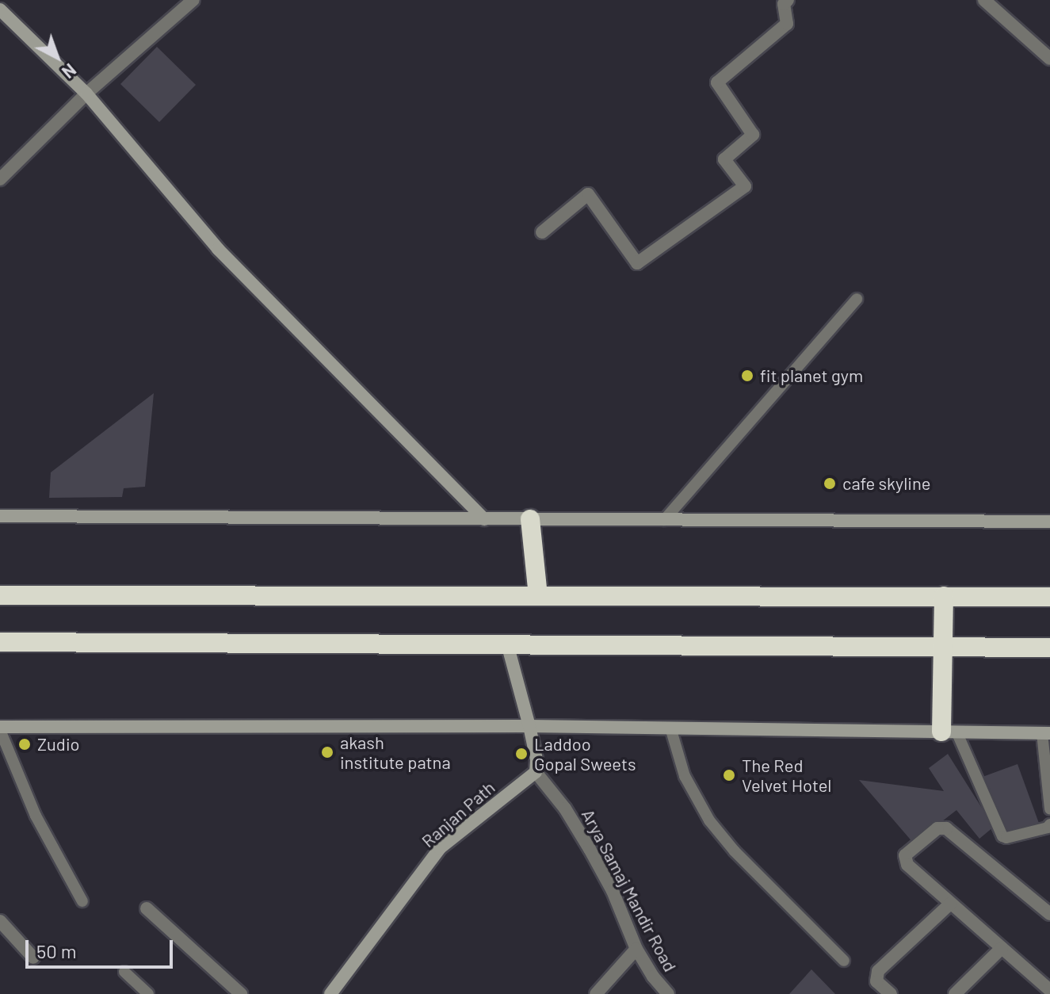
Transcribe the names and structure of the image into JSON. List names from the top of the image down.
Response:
{
  "streets": {
    "street": ["Ranjan Path", "Arya Samaj Mandir Road"]
  },
  "crossings": [
    ["Ranjan Path", "Arya Samaj Mandir Road"]
  ],
  "places": [
    "fit planet gym",
    "cafe skyline",
    "Zudio",
    "akash institute patna",
    "Laddoo Gopal Sweets",
    "The Red Velvet Hotel"
  ],
  "scale_bar": "50 m",
  "north": "bottom right"
}
